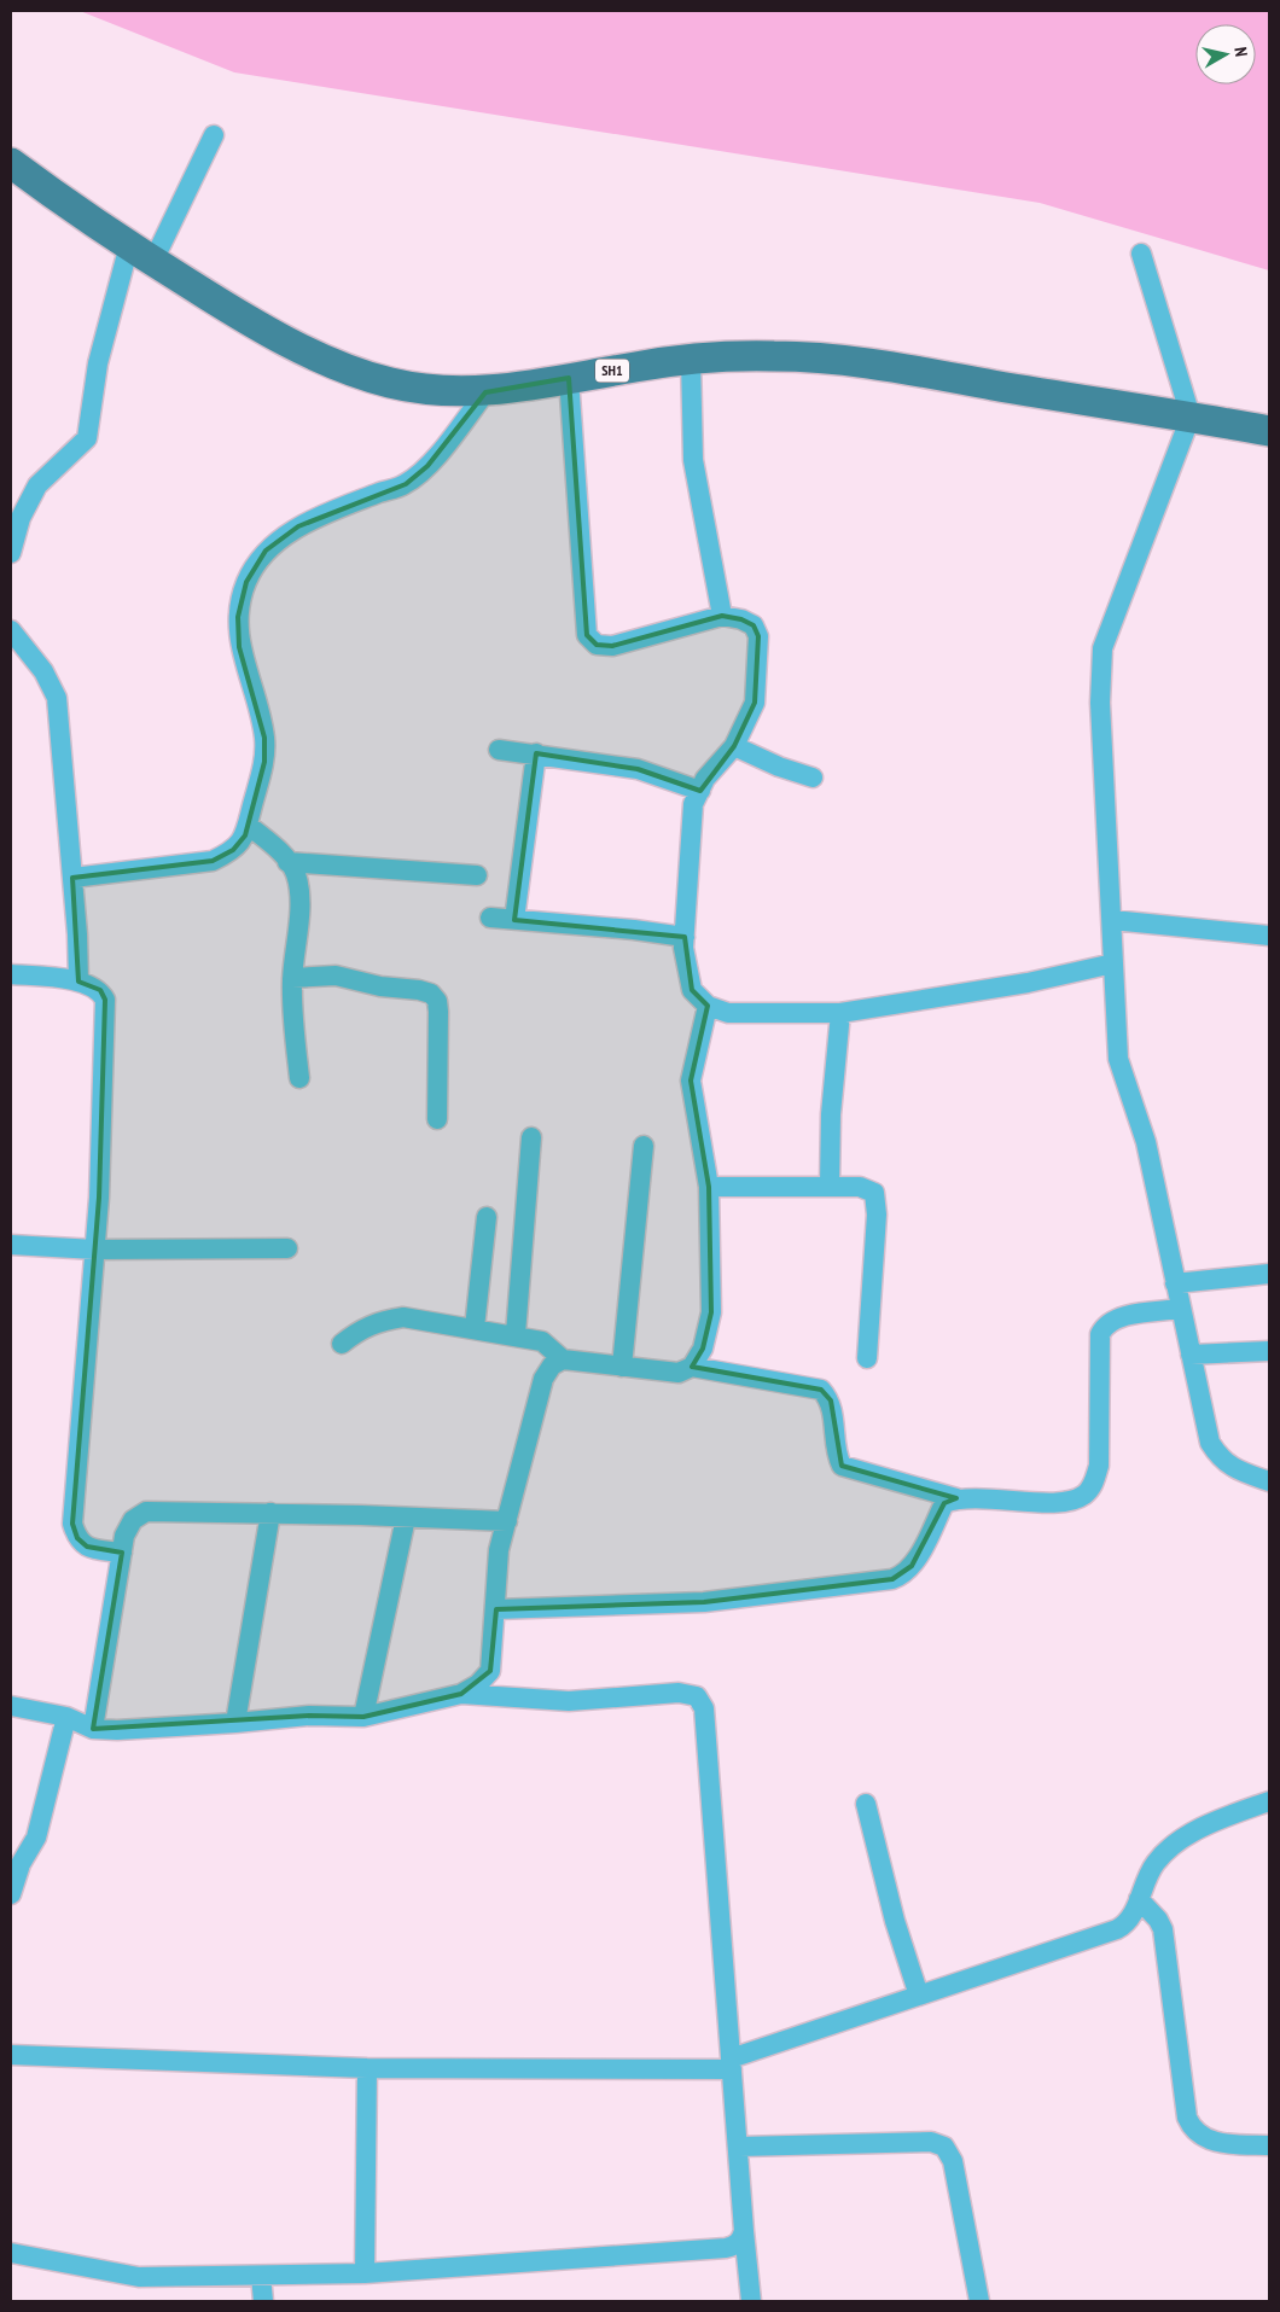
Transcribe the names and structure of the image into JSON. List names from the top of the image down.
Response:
{
  "streets": {
    "main road": ["SH1"]
  },
  "north": "right"
}
